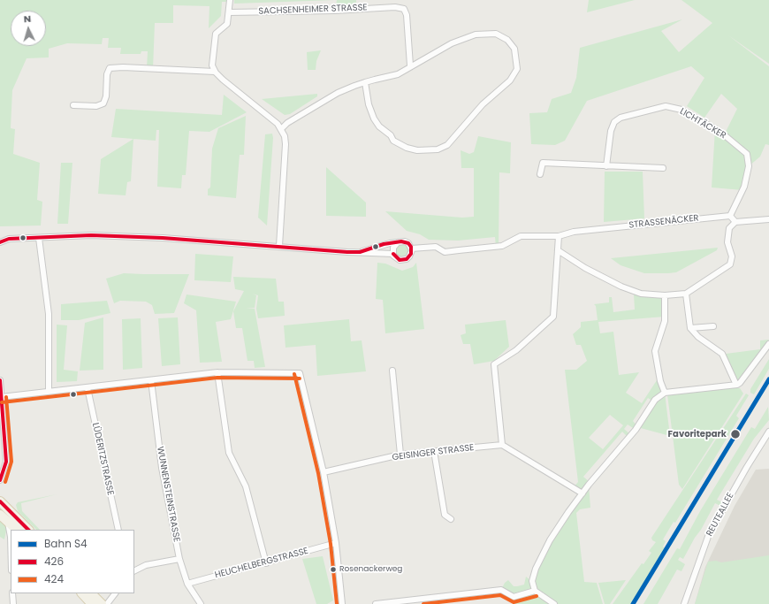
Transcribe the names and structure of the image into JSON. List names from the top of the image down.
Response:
{
  "streets": {
    "street": [
      "SACHSENHEIMER STRASSE",
      "LICHTÄCKER",
      "STRASSENÄCKER",
      "GEISINGER STRASSE",
      "LÜDERITZSTRASSE",
      "WUNNENSTEINSTRASSE",
      "REUTEALLEE",
      "HEUCHELBERGSTRASSE"
    ]
  },
  "crossings": [
    ["LICHTÄCKER", "STRASSENÄCKER"],
    ["WUNNENSTEINSTRASSE", "HEUCHELBERGSTRASSE"]
  ],
  "places": ["Favoritepark", "Rosenackerweg"],
  "lines": ["transit line 426", "transit line 424", "rail line S4"],
  "legend": ["Bahn S4", "426", "424"],
  "north": "top"
}
